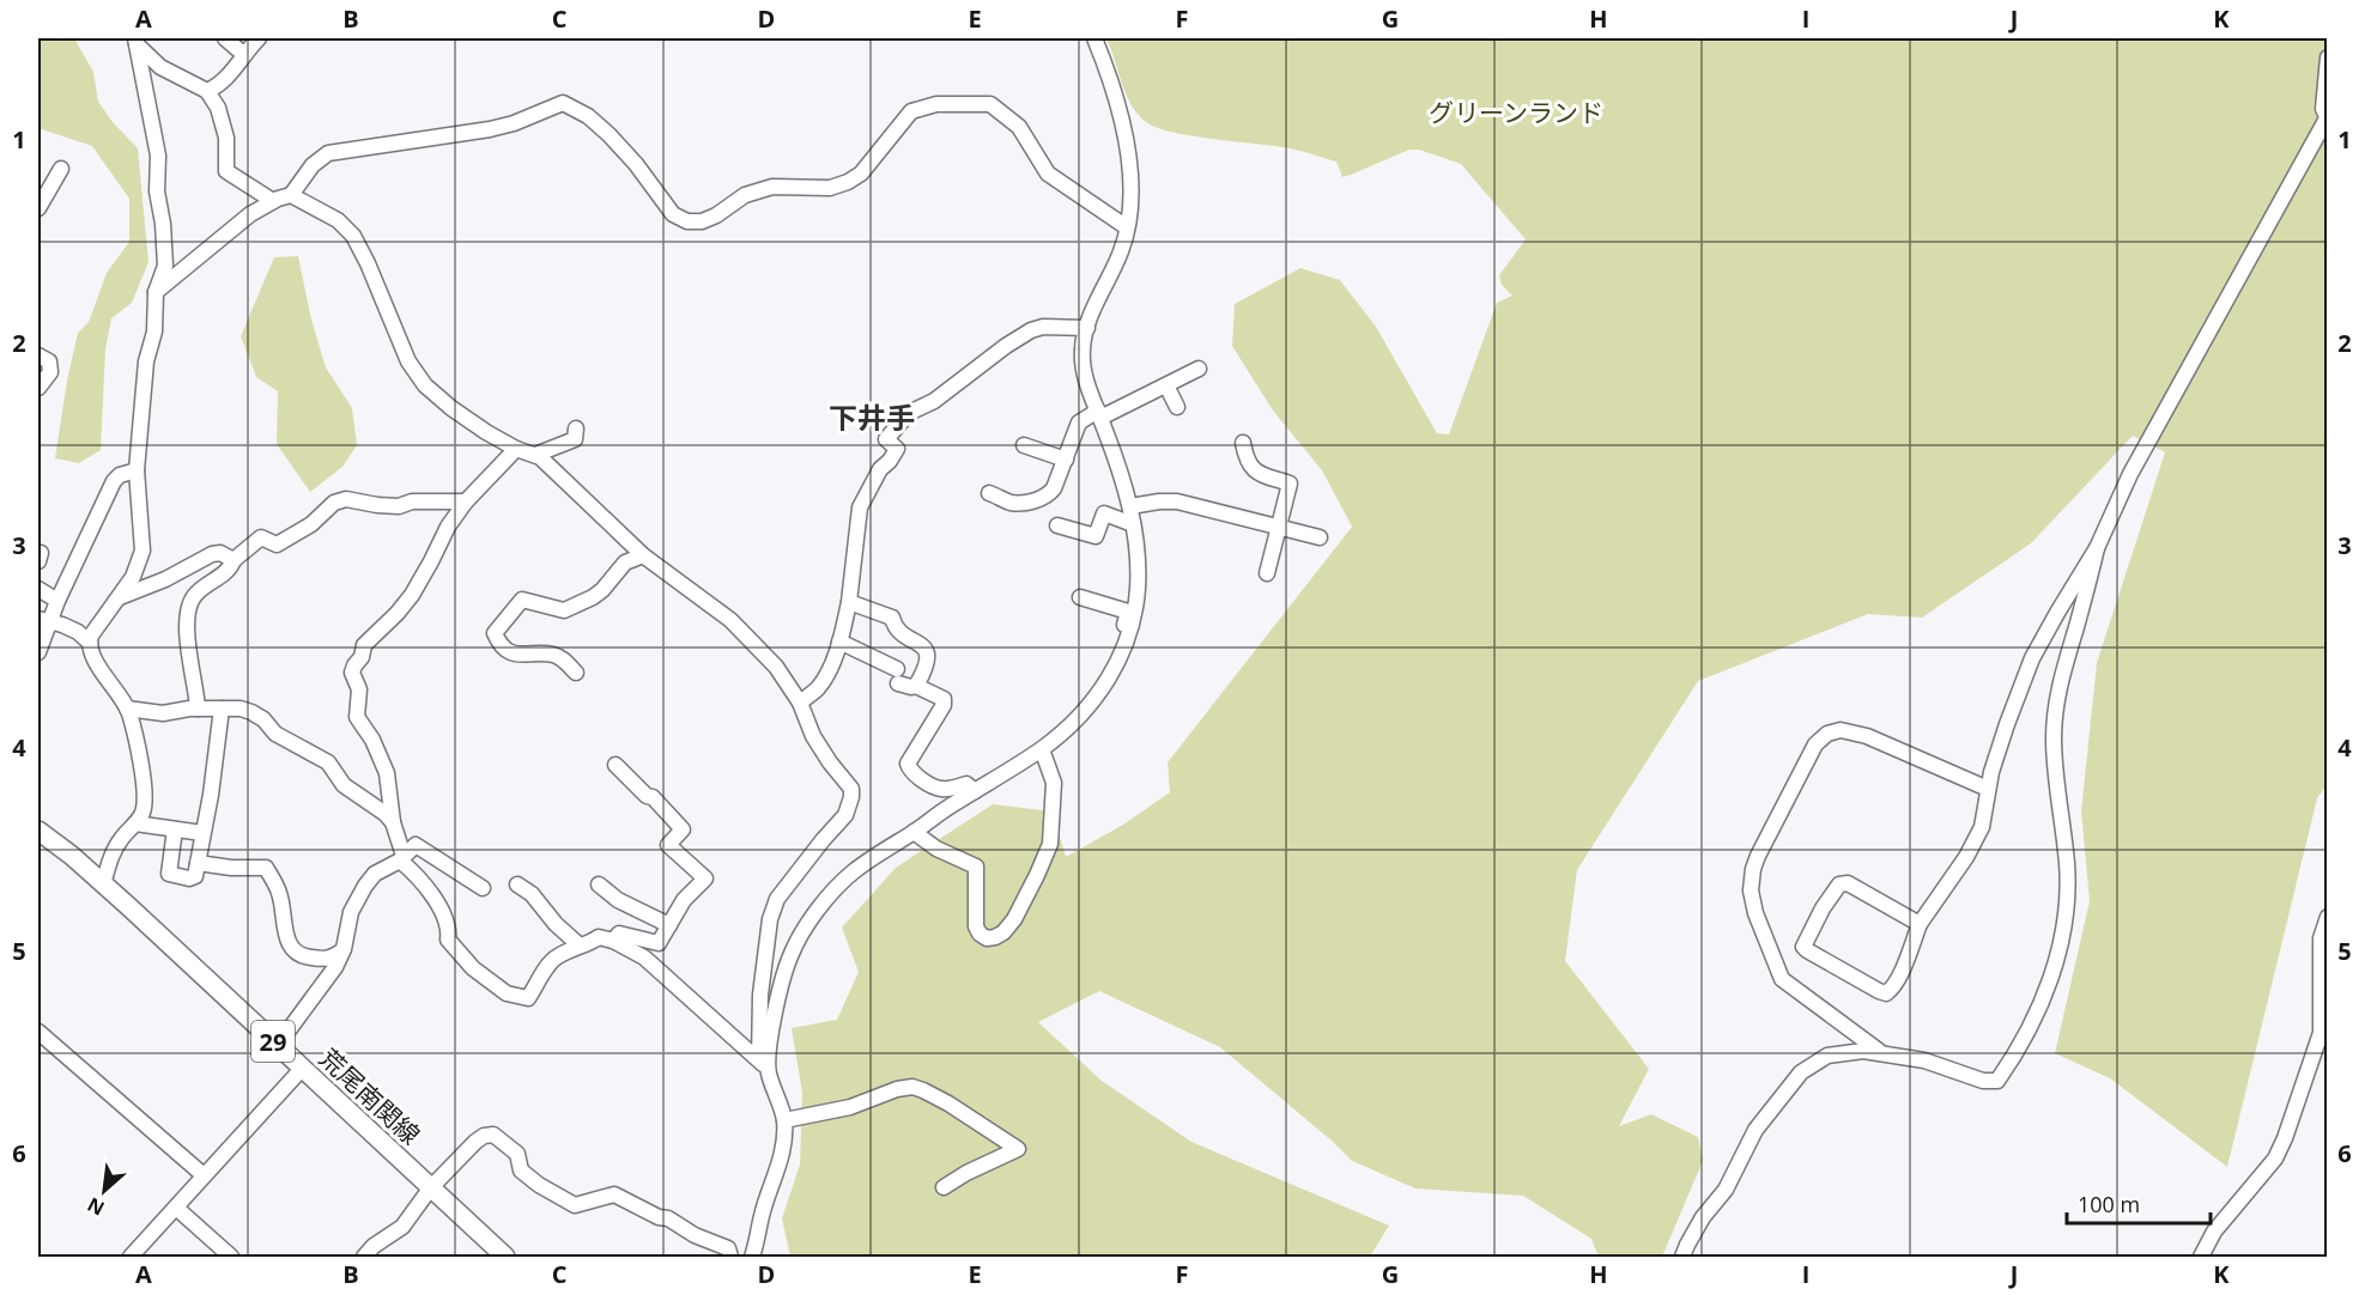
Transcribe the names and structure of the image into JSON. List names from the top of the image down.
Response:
{
  "streets": {
    "main road": ["29", "荒尾南関線"]
  },
  "districts": ["下井手"],
  "parks": ["グリーンランド"],
  "scale_bar": "100 m",
  "north": "bottom left",
  "grid": {
    "columns": [
      "A",
      "B",
      "C",
      "D",
      "E",
      "F",
      "G",
      "H",
      "I",
      "J",
      "K"
    ],
    "rows": [
      "1",
      "2",
      "3",
      "4",
      "5",
      "6"
    ]
  }
}
